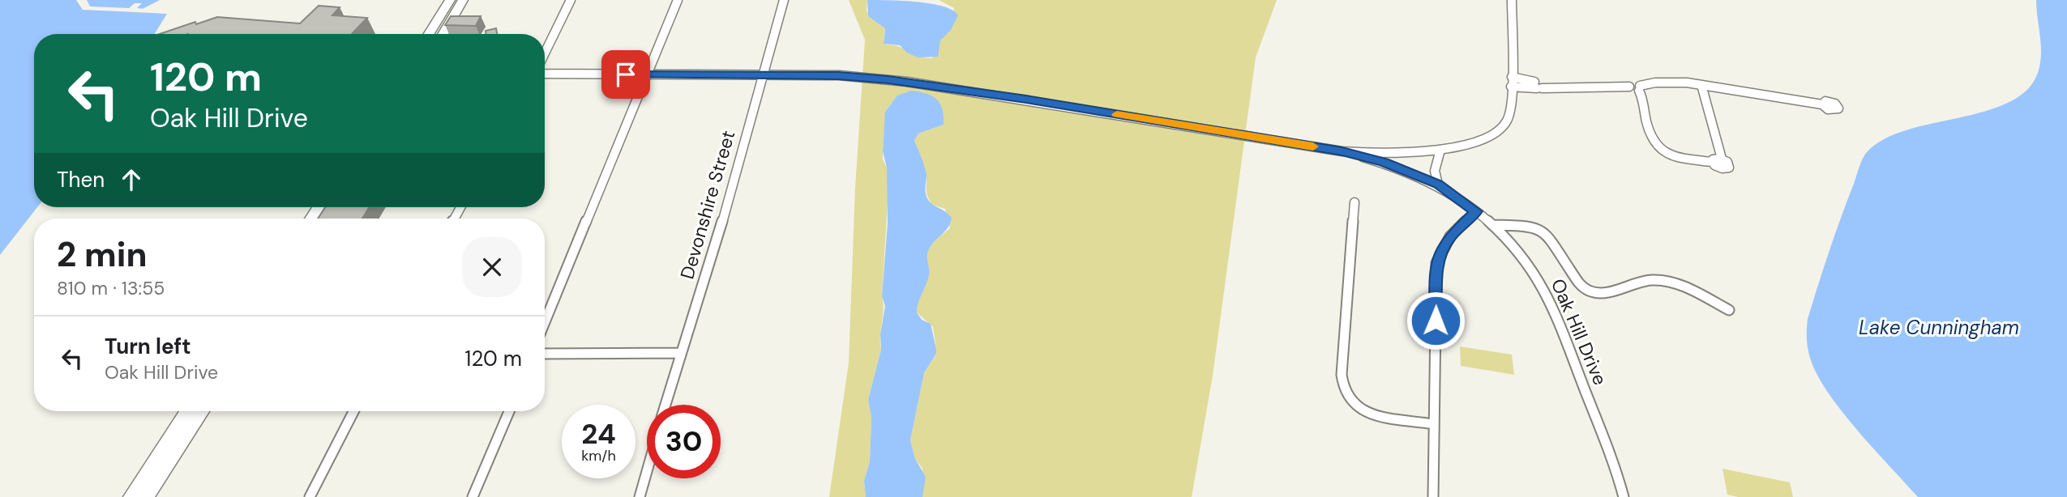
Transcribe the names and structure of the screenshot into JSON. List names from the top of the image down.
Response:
{
  "streets": {
    "street": ["Devonshire Street", "Oak Hill Drive"]
  },
  "water": ["Lake Cunningham"],
  "page": {
    "turn": ["120 m", "Oak Hill Drive"],
    "then": "Then",
    "heading": ["2 min", "810 m · 13:55"],
    "list": [
      {
        "name": "Turn left",
        "note": "Oak Hill Drive",
        "value": "120 m"
      }
    ],
    "speed": "24 km/h",
    "limit": "30"
  }
}
